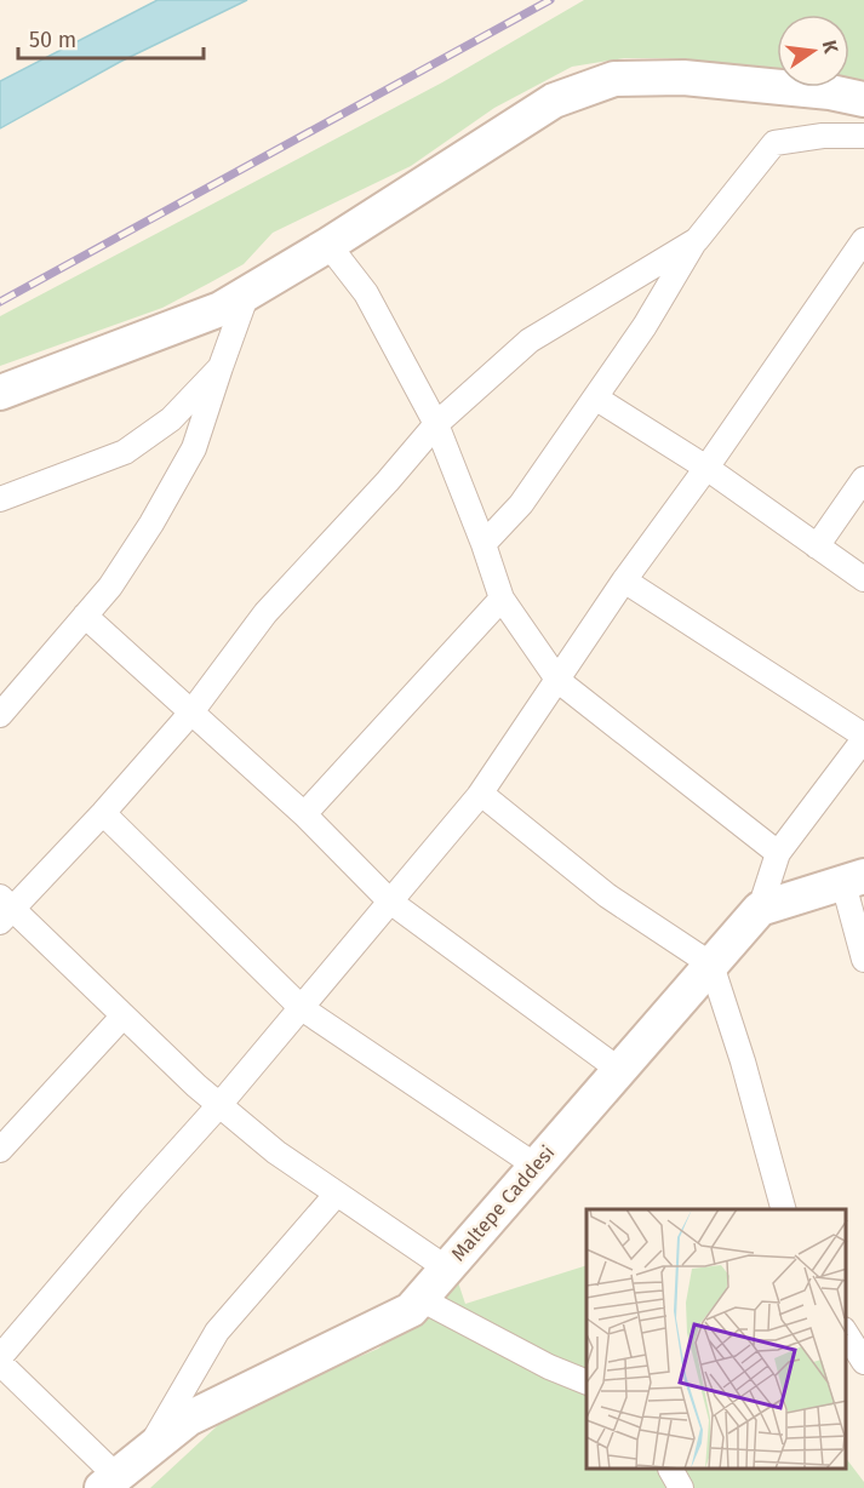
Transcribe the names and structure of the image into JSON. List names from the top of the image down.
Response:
{
  "streets": {
    "street": ["Maltepe Caddesi"]
  },
  "scale_bar": "50 m",
  "north": "right"
}
